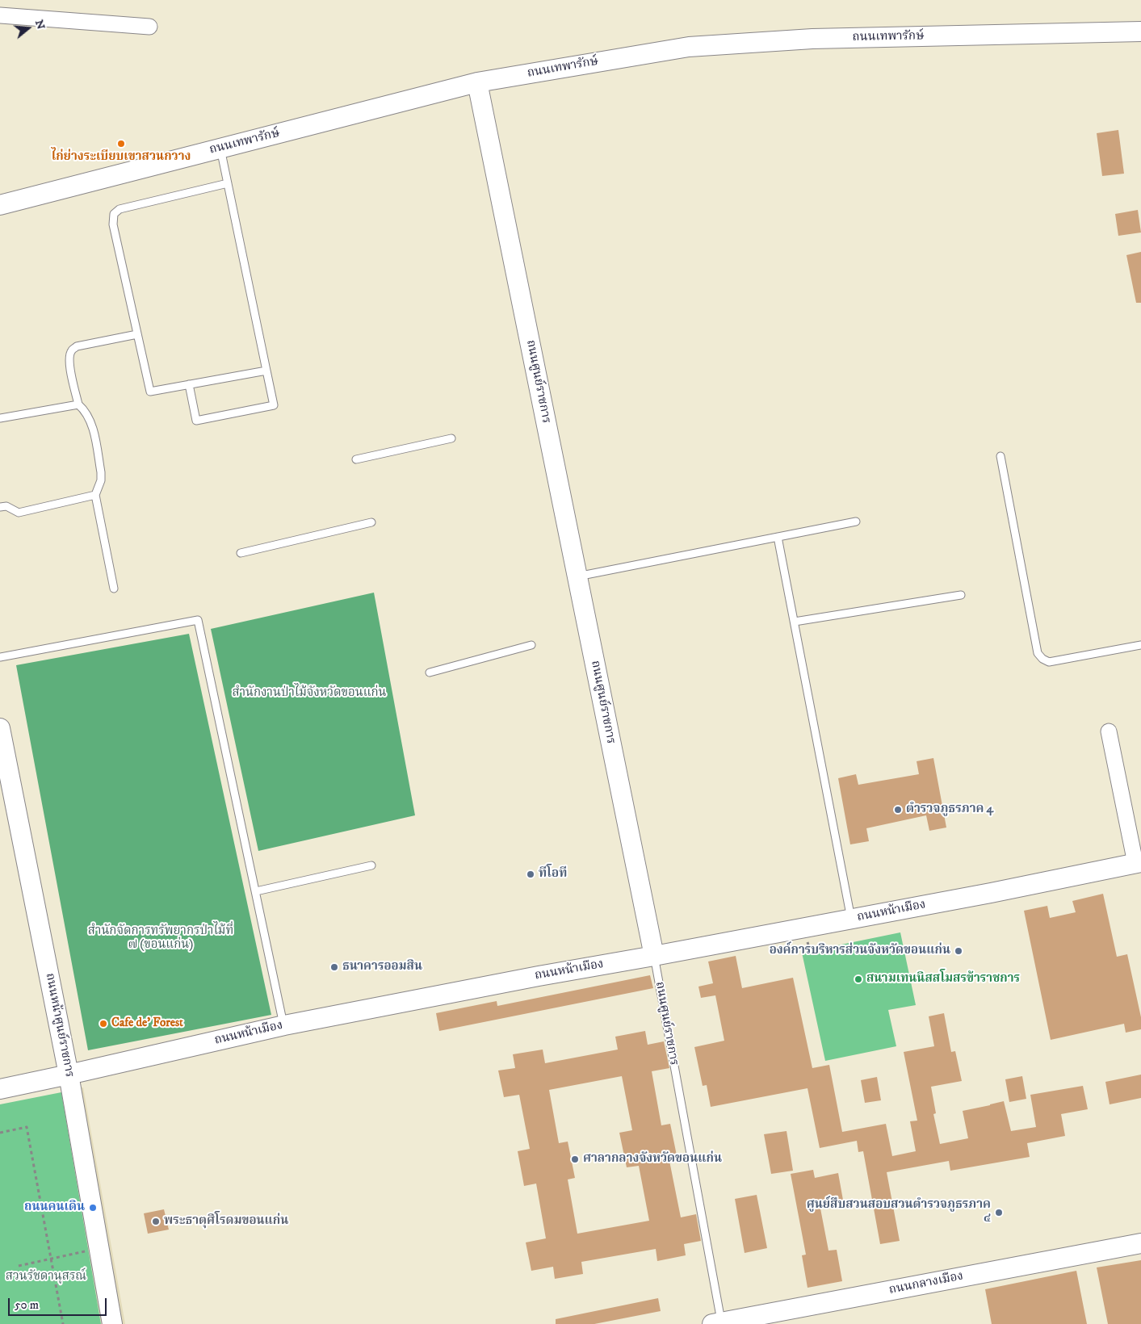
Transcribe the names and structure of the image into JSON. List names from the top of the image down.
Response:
{
  "streets": {
    "street": [
      "ถนนเทพารักษ์",
      "ถนนศูนย์ราชการ",
      "ถนนหน้าเมือง",
      "ถนนหน้าศูนย์ราชการ",
      "ถนนกลางเมือง"
    ]
  },
  "crossings": [
    ["ถนนเทพารักษ์", "ถนนศูนย์ราชการ"],
    ["ถนนศูนย์ราชการ", "ถนนหน้าเมือง"],
    ["ถนนศูนย์ราชการ", "ถนนกลางเมือง"],
    ["ถนนหน้าเมือง", "ถนนหน้าศูนย์ราชการ"]
  ],
  "parks": ["สำนักงานป่าไม้จังหวัดขอนแก่น", "สำนักจัดการทรัพยากรป่าไม้ที่ ๗ (ขอนแก่น)", "สวนรัชดานุสรณ์"],
  "places": [
    "ไก่ย่างระเบียบเขาสวนกวาง",
    "ตำรวจภูธรภาค 4",
    "ทีโอที",
    "องค์การบริหารส่วนจังหวัดขอนแก่น",
    "ธนาคารออมสิน",
    "สนามเทนนิสสโมสรข้าราชการ",
    "Cafe de' Forest",
    "ศาลากลางจังหวัดขอนแก่น",
    "ถนนคนเดิน",
    "ศูนย์สืบสวนสอบสวนตำรวจภูธรภาค ๔",
    "พระธาตุศิโรดมขอนแก่น"
  ],
  "scale_bar": "50 m",
  "north": "right"
}
